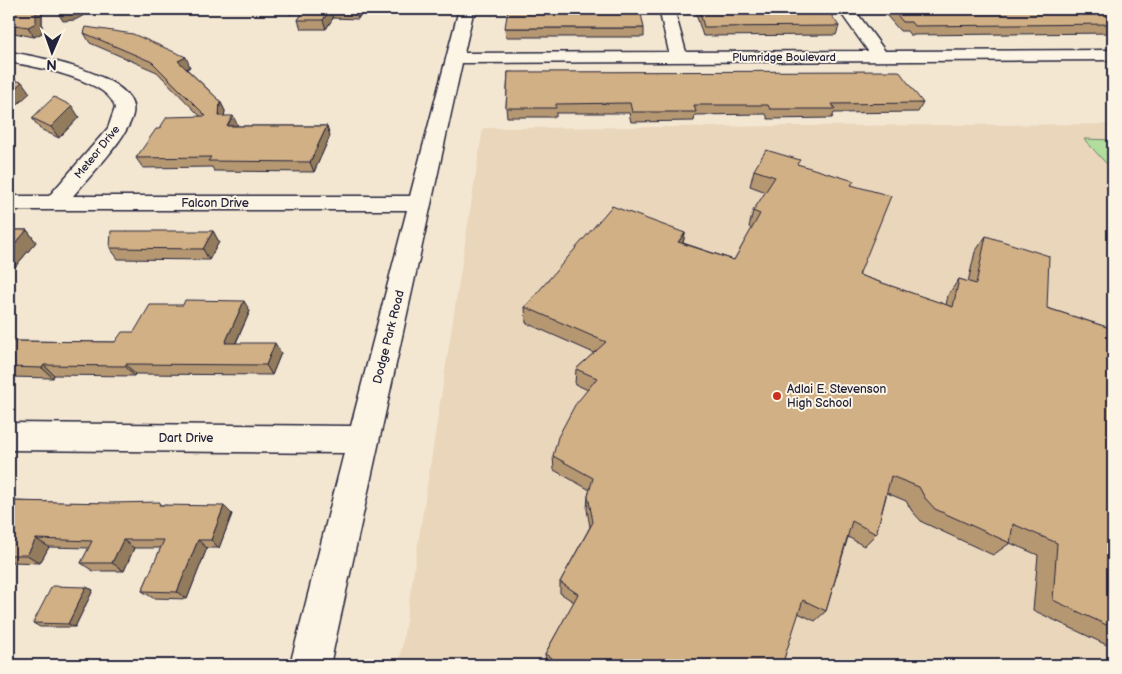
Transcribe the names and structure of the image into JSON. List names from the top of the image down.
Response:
{
  "streets": {
    "street": [
      "Plumridge Boulevard",
      "Meteor Drive",
      "Falcon Drive",
      "Dodge Park Road",
      "Dart Drive"
    ]
  },
  "crossings": [
    ["Plumridge Boulevard", "Dodge Park Road"],
    ["Meteor Drive", "Falcon Drive"],
    ["Falcon Drive", "Dodge Park Road"],
    ["Dodge Park Road", "Dart Drive"]
  ],
  "places": ["Adlai E. Stevenson High School"],
  "north": "bottom"
}
